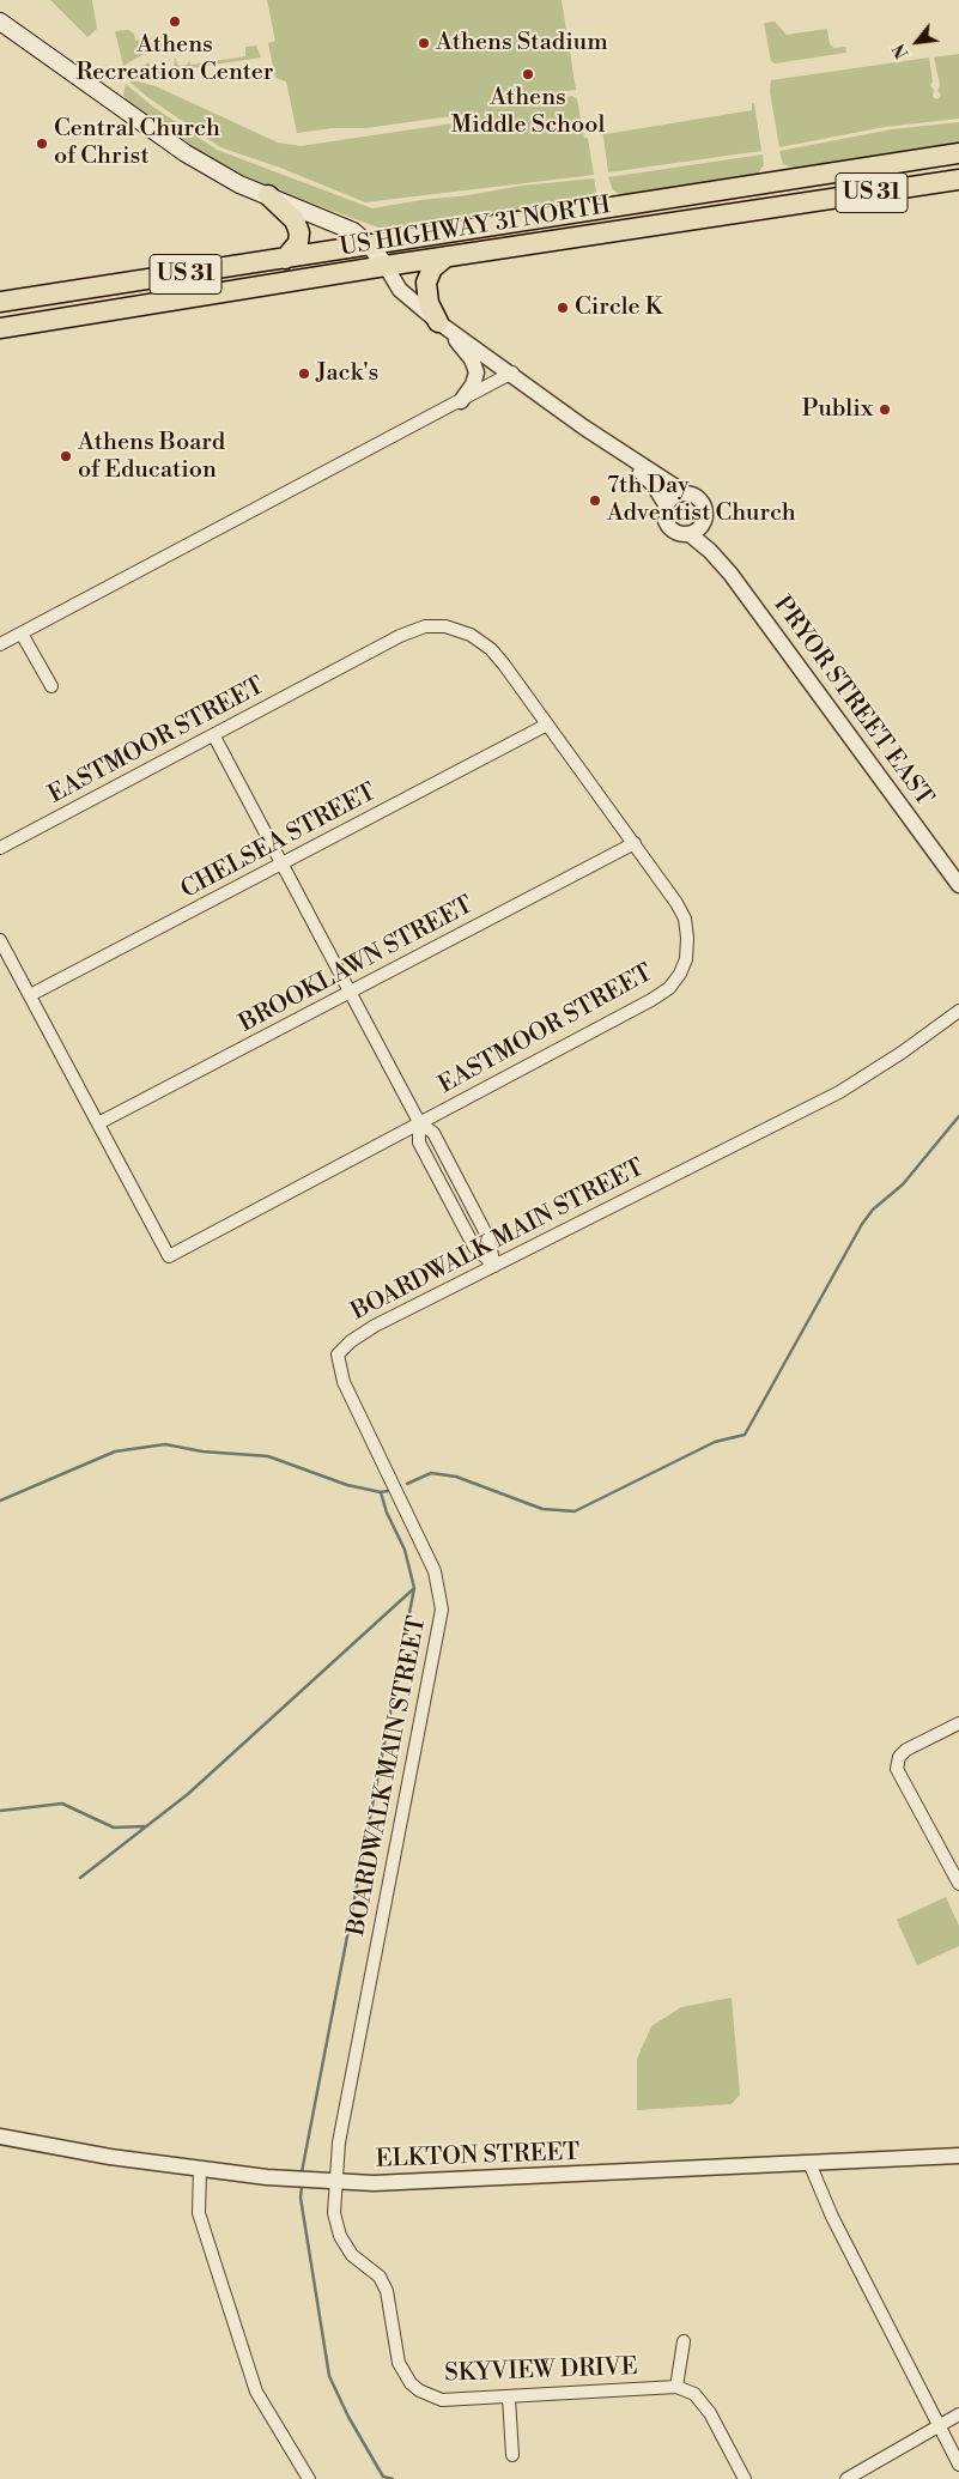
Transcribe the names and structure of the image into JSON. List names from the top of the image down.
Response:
{
  "streets": {
    "main road": ["US 31", "US HIGHWAY 31 NORTH"],
    "street": [
      "PRYOR STREET EAST",
      "EASTMOOR STREET",
      "CHELSEA STREET",
      "BROOKLAWN STREET",
      "BOARDWALK MAIN STREET",
      "ELKTON STREET",
      "SKYVIEW DRIVE"
    ]
  },
  "crossings": [
    ["EASTMOOR STREET", "CHELSEA STREET"],
    ["EASTMOOR STREET", "BROOKLAWN STREET"],
    ["BOARDWALK MAIN STREET", "ELKTON STREET"],
    ["BOARDWALK MAIN STREET", "SKYVIEW DRIVE"],
    ["ELKTON STREET", "SKYVIEW DRIVE"]
  ],
  "places": [
    "Athens Recreation Center",
    "Athens Stadium",
    "Athens Middle School",
    "Central Church of Christ",
    "Circle K",
    "Jack's",
    "Publix",
    "Athens Board of Education",
    "7th Day Adventist Church"
  ],
  "north": "bottom left"
}
